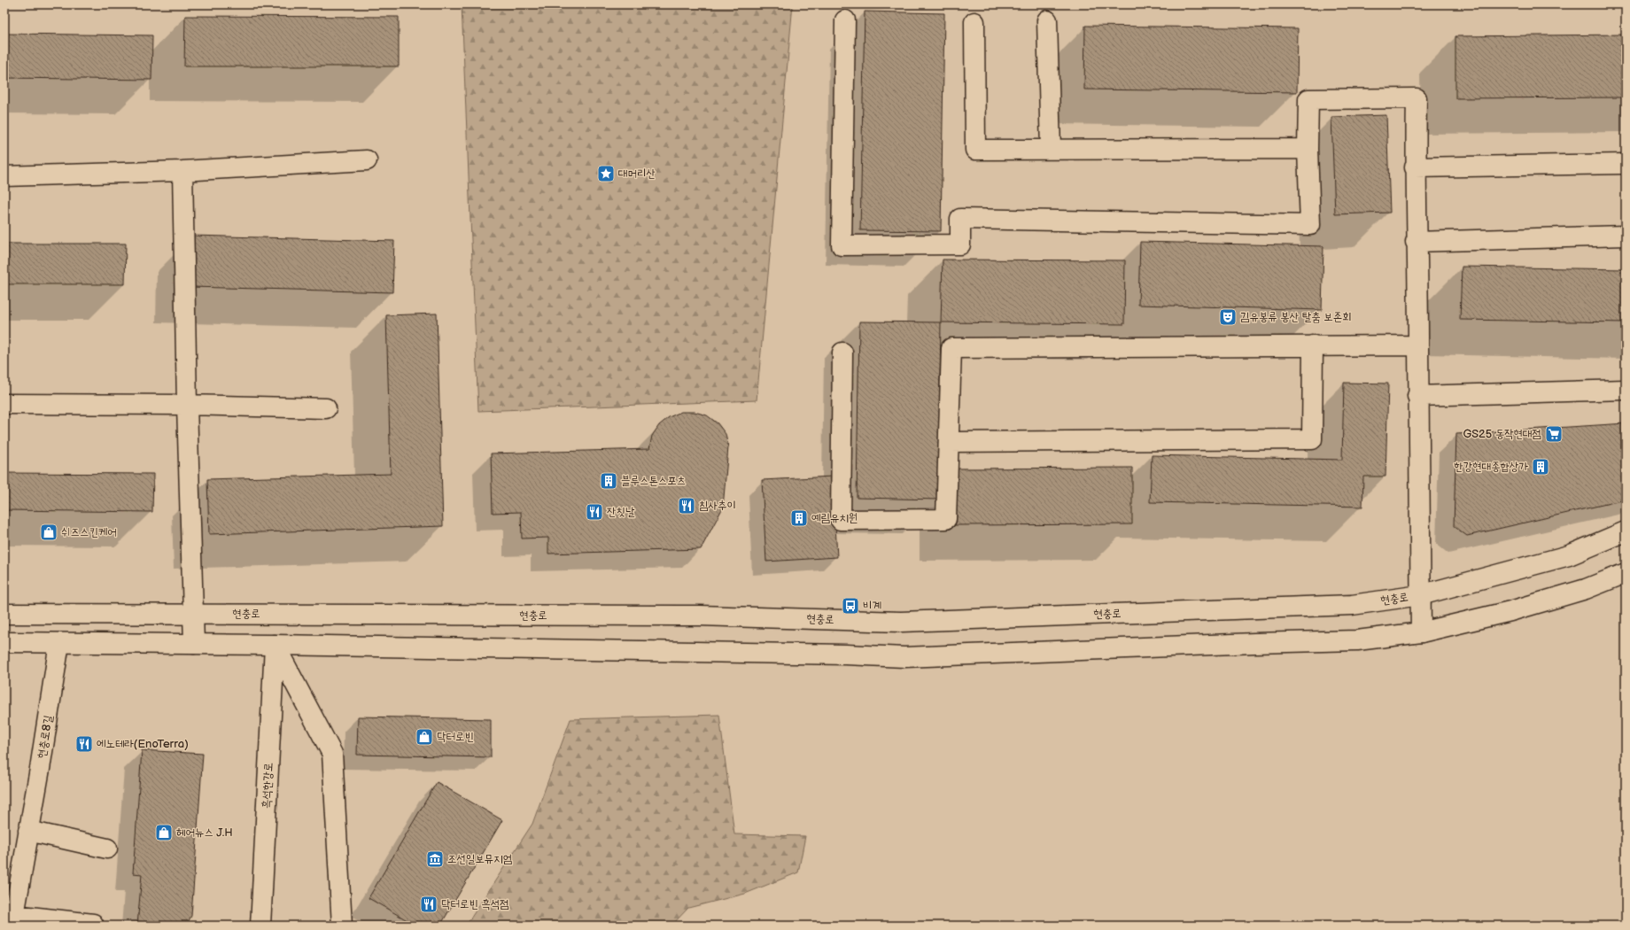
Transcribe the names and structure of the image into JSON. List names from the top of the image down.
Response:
{
  "streets": {
    "main road": ["현충로", "현충로8길", "흑석한강로"]
  },
  "places": {
    "place": ["대머리산"],
    "theatre": ["김유봉류 봉산 탈춤 보존회"],
    "supermarket": ["GS25 동작현대점"],
    "building": ["한강현대종합상가", "블루스톤스포츠", "예림유치원"],
    "restaurant": [
      "침사추이",
      "잔칫날",
      "에노테라(EnoTerra)",
      "닥터로빈 흑석점"
    ],
    "shop": ["쉬즈스킨케어", "닥터로빈", "헤어뉴스 J.H"],
    "bus stop": ["비계"],
    "museum": ["조선일보뮤지엄"]
  }
}
